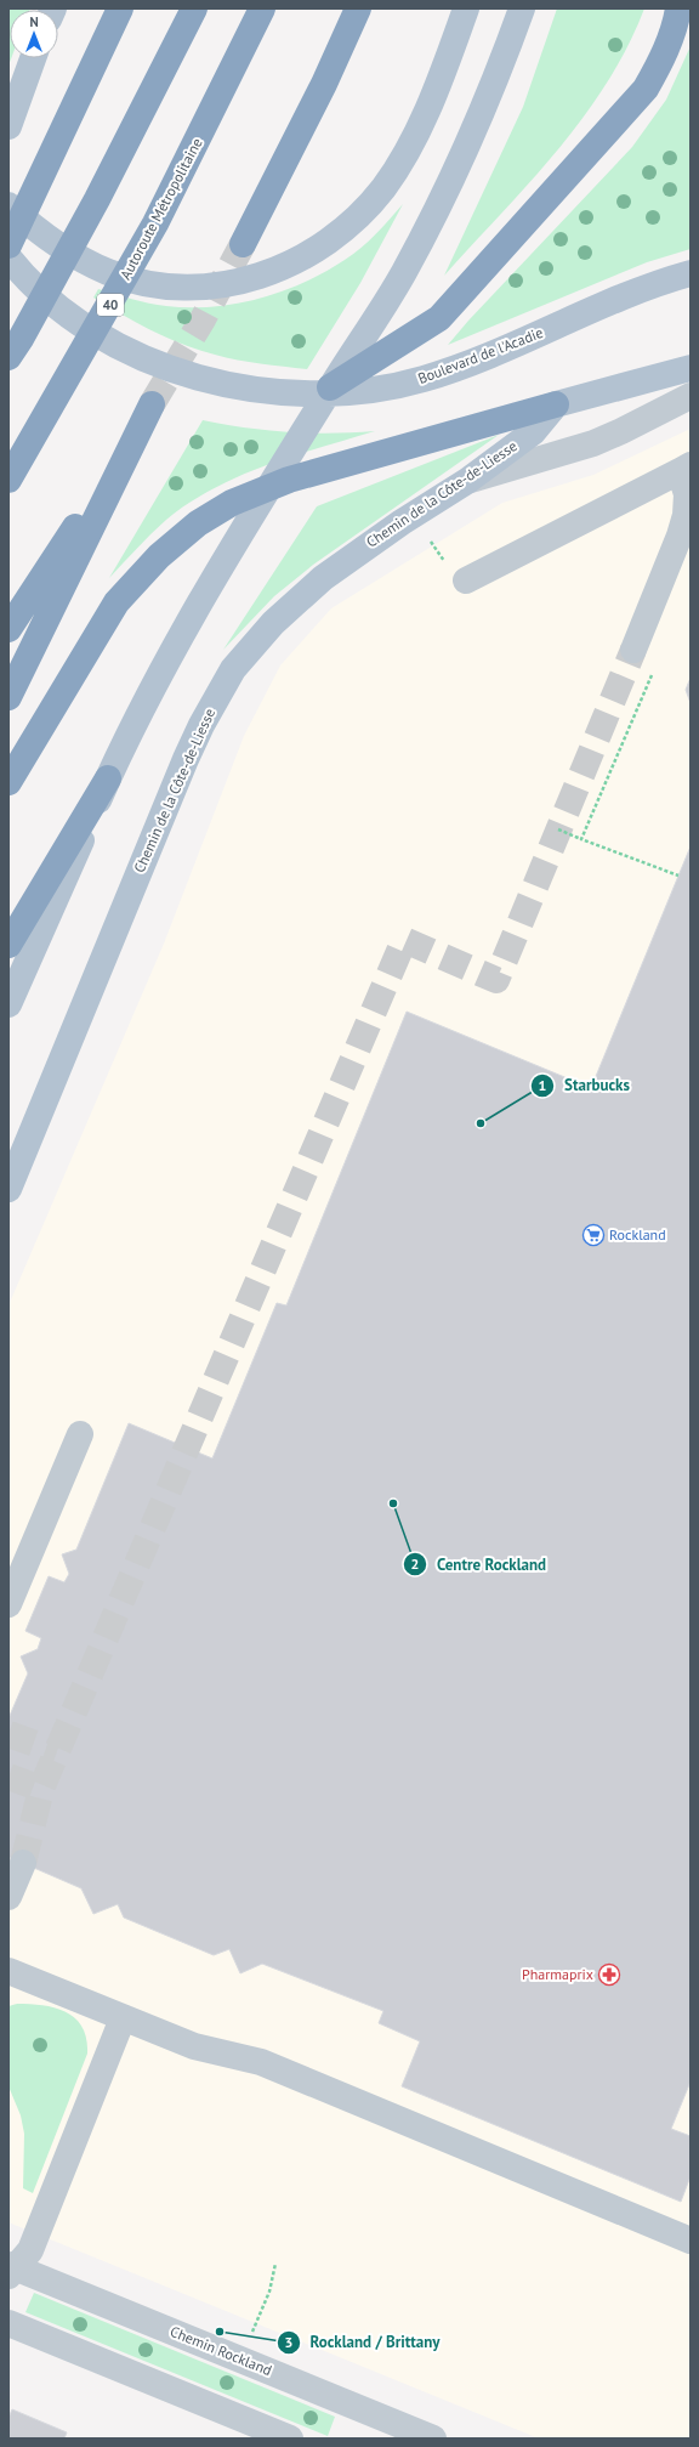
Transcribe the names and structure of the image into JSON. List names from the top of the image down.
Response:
{
  "streets": {
    "highway": ["Autoroute Métropolitaine", "40"],
    "main road": ["Boulevard de l'Acadie", "Chemin de la Côte-de-Liesse"],
    "street": ["Chemin Rockland"]
  },
  "places": {
    "other": ["Starbucks", "Centre Rockland", "Rockland / Brittany"],
    "supermarket": ["Rockland"],
    "pharmacy": ["Pharmaprix"]
  },
  "north": "top"
}
